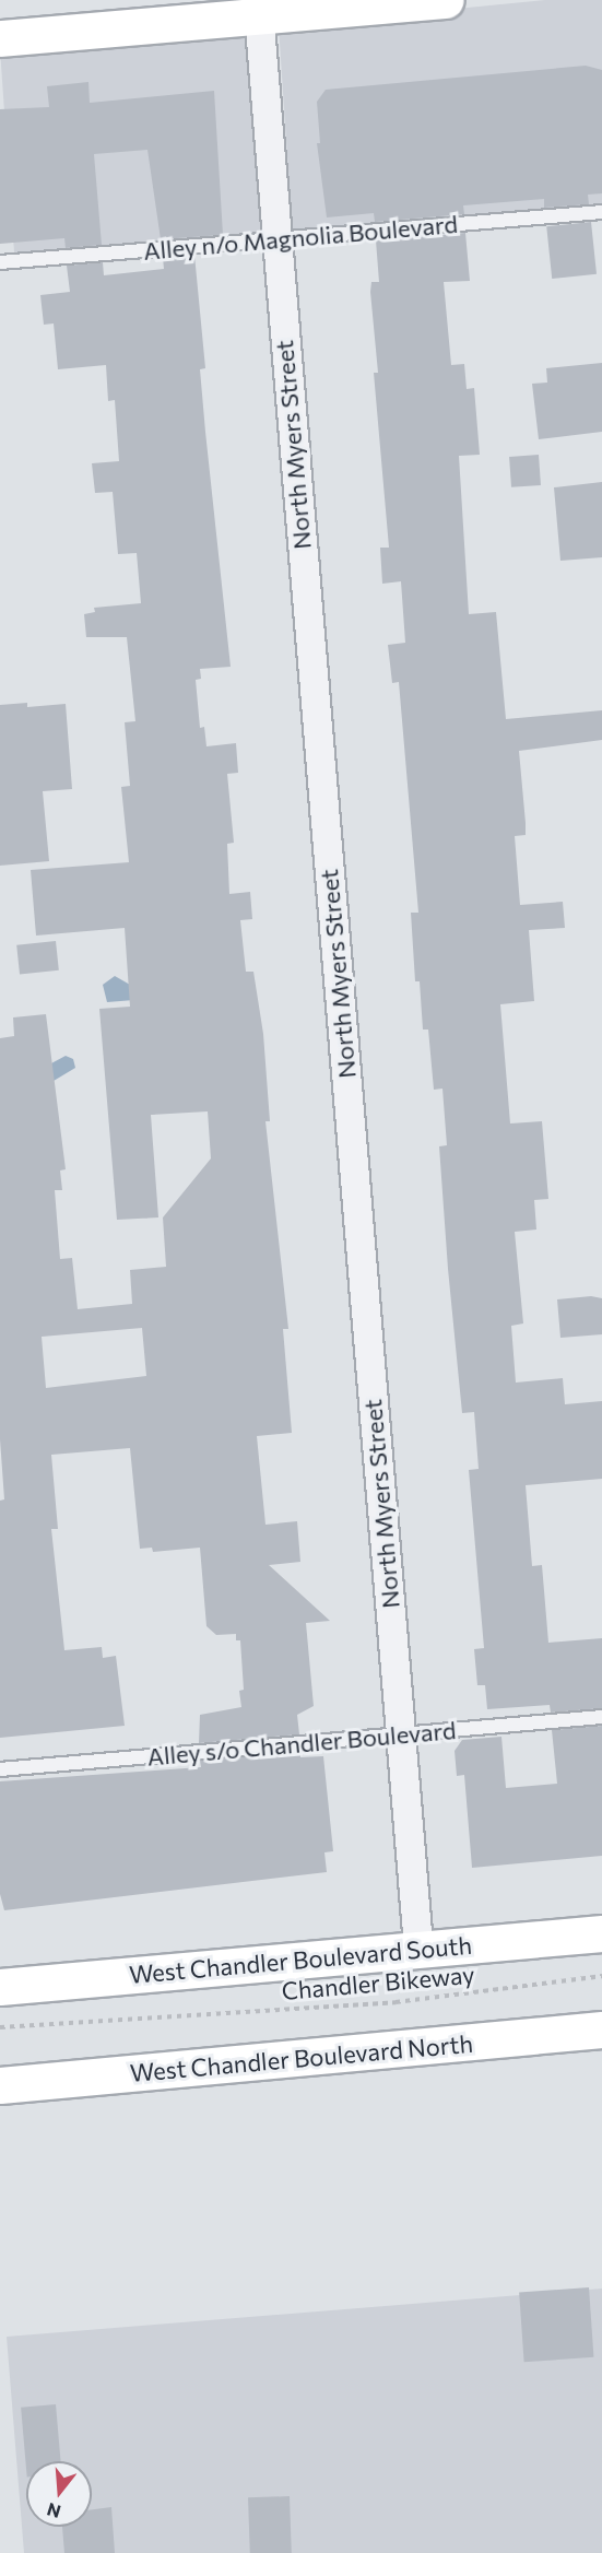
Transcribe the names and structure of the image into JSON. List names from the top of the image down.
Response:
{
  "streets": {
    "main road": ["West Chandler Boulevard South", "West Chandler Boulevard North"],
    "street": ["North Myers Street"],
    "lane": ["Alley n/o Magnolia Boulevard", "Alley s/o Chandler Boulevard"],
    "path": ["Chandler Bikeway"]
  },
  "crossings": [
    ["Alley n/o Magnolia Boulevard", "North Myers Street"],
    ["North Myers Street", "Alley s/o Chandler Boulevard"],
    ["North Myers Street", "West Chandler Boulevard South"]
  ],
  "north": "bottom"
}
